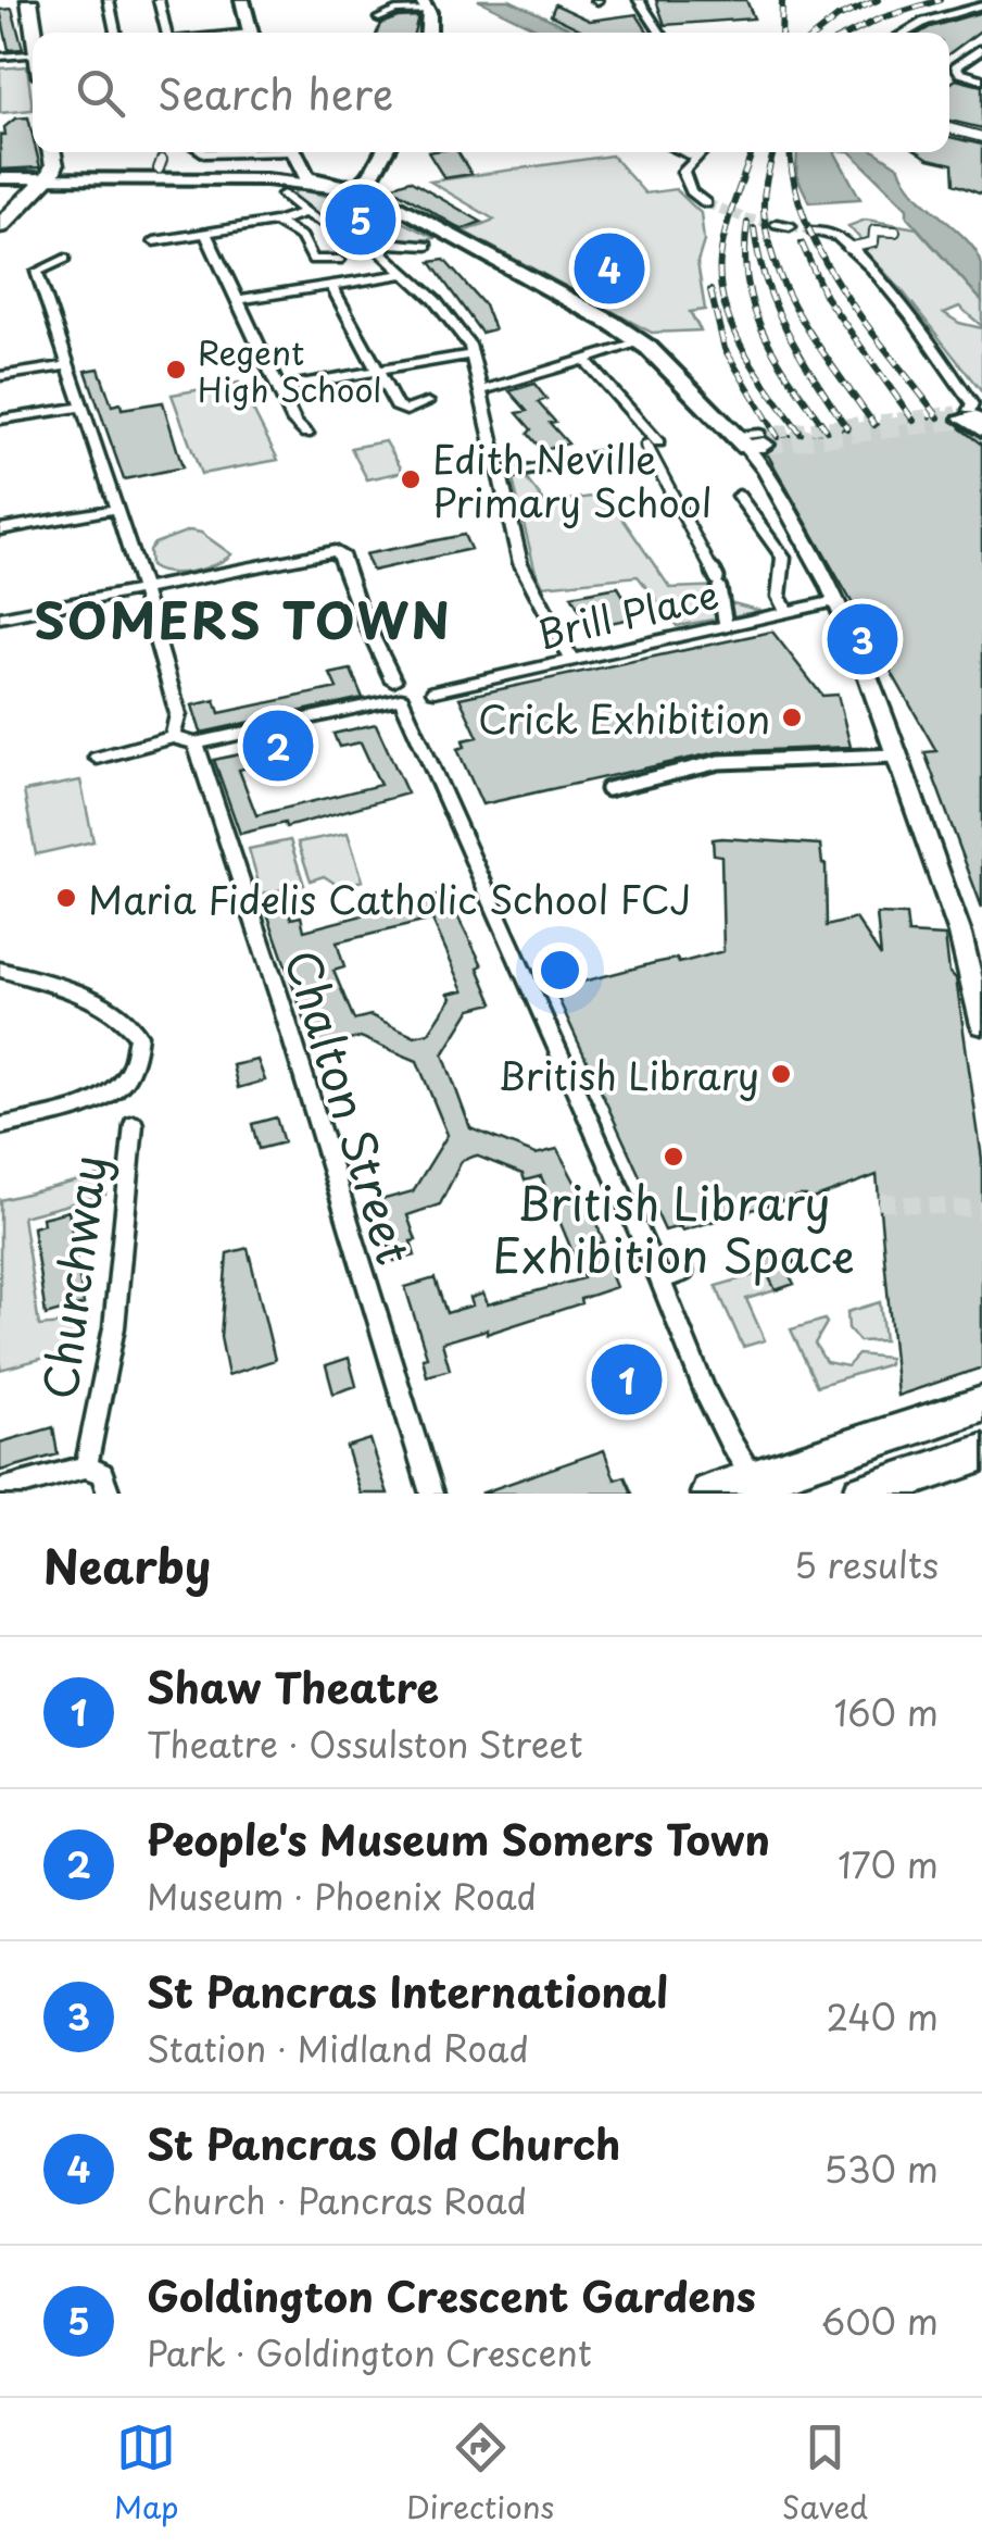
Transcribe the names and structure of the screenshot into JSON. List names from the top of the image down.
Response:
{
  "streets": {
    "street": ["Brill Place", "Chalton Street", "Churchway"]
  },
  "districts": ["SOMERS TOWN"],
  "places": [
    "Regent High School",
    "Edith Neville Primary School",
    "Crick Exhibition",
    "Maria Fidelis Catholic School FCJ",
    "British Library",
    "British Library Exhibition Space"
  ],
  "page": {
    "search": "Search here",
    "pins": [
      "5",
      "4",
      "3",
      "2",
      "1"
    ],
    "heading": ["Nearby", "5 results"],
    "list": [
      {
        "mark": "1",
        "name": "Shaw Theatre",
        "note": "Theatre · Ossulston Street",
        "value": "160 m"
      },
      {
        "mark": "2",
        "name": "People's Museum Somers Town",
        "note": "Museum · Phoenix Road",
        "value": "170 m"
      },
      {
        "mark": "3",
        "name": "St Pancras International",
        "note": "Station · Midland Road",
        "value": "240 m"
      },
      {
        "mark": "4",
        "name": "St Pancras Old Church",
        "note": "Church · Pancras Road",
        "value": "530 m"
      },
      {
        "mark": "5",
        "name": "Goldington Crescent Gardens",
        "note": "Park · Goldington Crescent",
        "value": "600 m"
      }
    ],
    "nav": ["Map", "Directions", "Saved"]
  }
}
